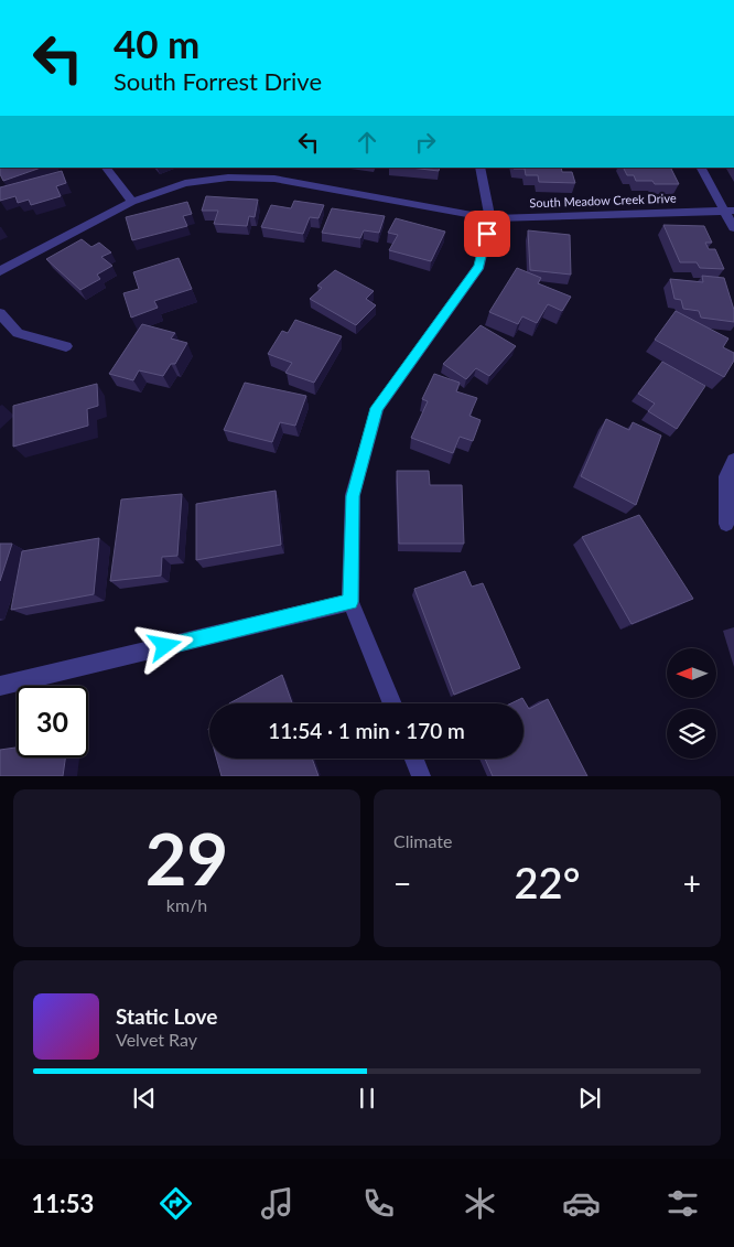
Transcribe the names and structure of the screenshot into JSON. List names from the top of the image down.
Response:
{
  "streets": {
    "street": ["South Meadow Creek Drive"]
  },
  "north": "left",
  "page": {
    "turn": ["40 m", "South Forrest Drive"],
    "limit": "30",
    "trip": "11:54 · 1 min · 170 m",
    "tile": [
      ["29", "km/h"],
      "Climate"
    ],
    "heat": ["−", "22°", "+"],
    "song": ["Static Love", "Velvet Ray"],
    "tabs": "11:53"
  }
}
